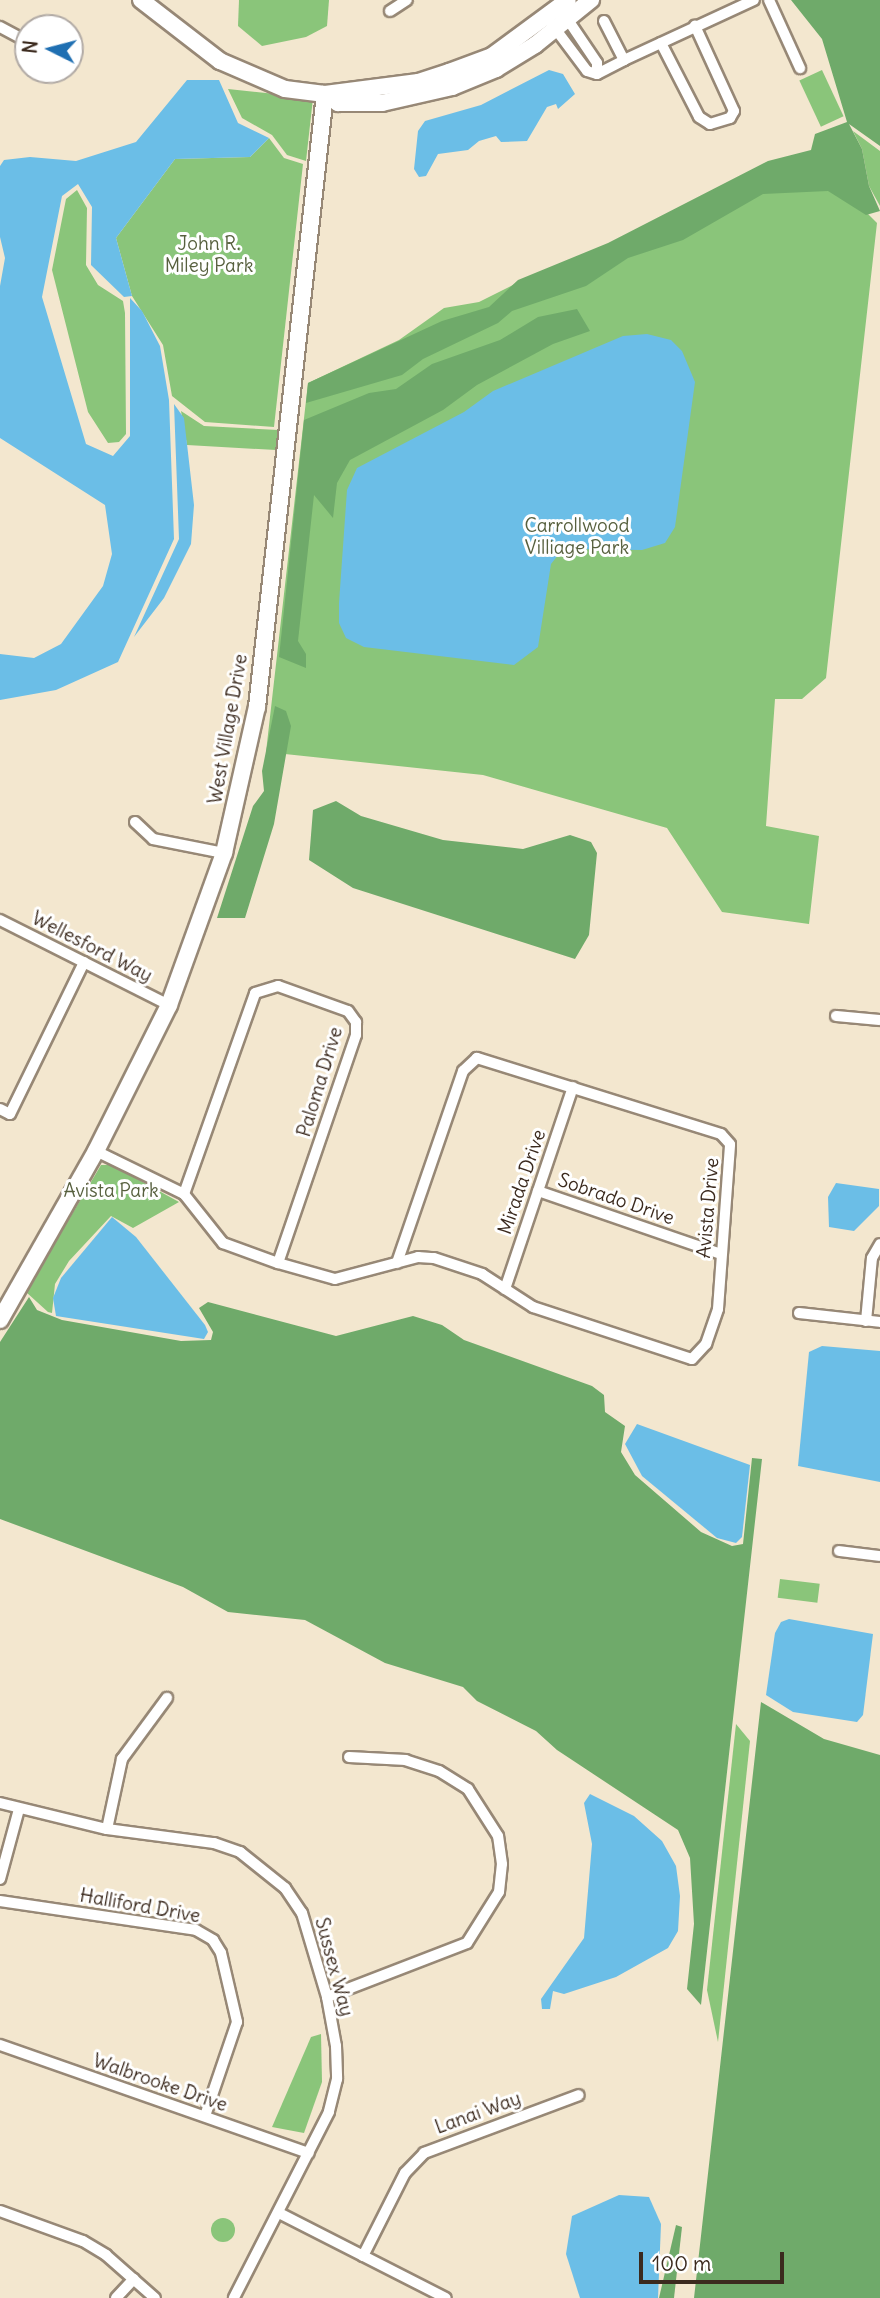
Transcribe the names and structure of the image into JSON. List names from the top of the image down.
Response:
{
  "streets": {
    "street": [
      "West Village Drive",
      "Wellesford Way",
      "Paloma Drive",
      "Mirada Drive",
      "Sobrado Drive",
      "Avista Drive",
      "Halliford Drive",
      "Sussex Way",
      "Walbrooke Drive",
      "Lanai Way"
    ]
  },
  "crossings": [
    ["West Village Drive", "Wellesford Way"],
    ["West Village Drive", "Avista Drive"],
    ["Paloma Drive", "Avista Drive"],
    ["Mirada Drive", "Sobrado Drive"],
    ["Mirada Drive", "Avista Drive"],
    ["Sobrado Drive", "Avista Drive"],
    ["Halliford Drive", "Walbrooke Drive"],
    ["Sussex Way", "Walbrooke Drive"]
  ],
  "parks": ["John R. Miley Park", "Carrollwood Villiage Park", "Avista Park"],
  "scale_bar": "100 m",
  "north": "left"
}
